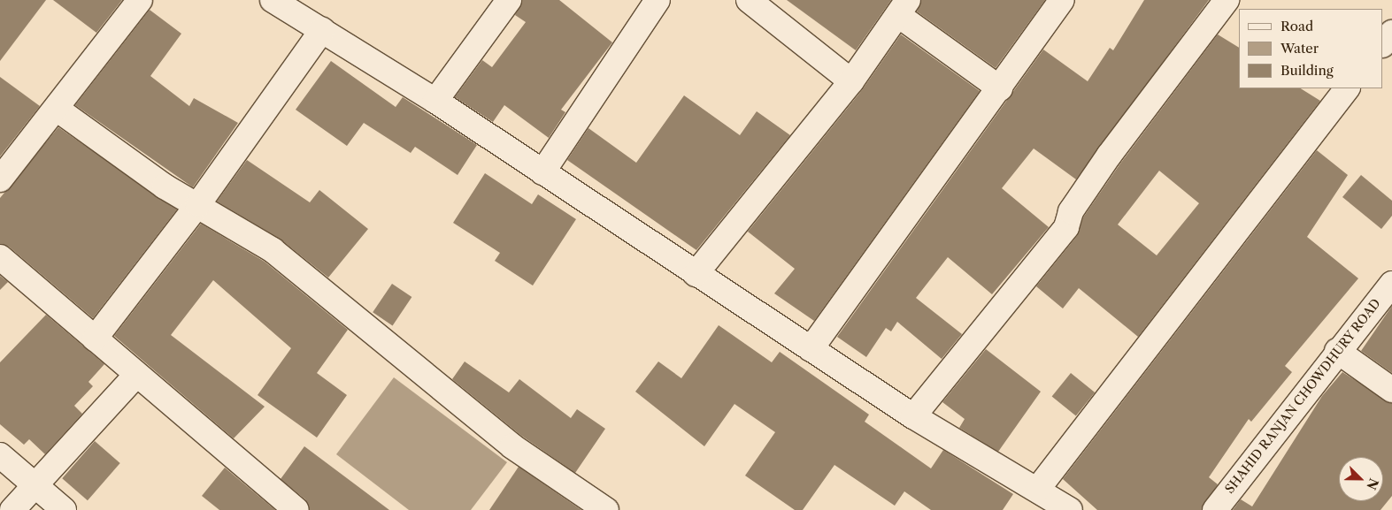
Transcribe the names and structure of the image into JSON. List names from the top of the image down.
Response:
{
  "streets": {
    "street": ["SHAHID RANJAN CHOWDHURY ROAD"]
  },
  "legend": ["Road", "Water", "Building"],
  "north": "bottom right"
}
